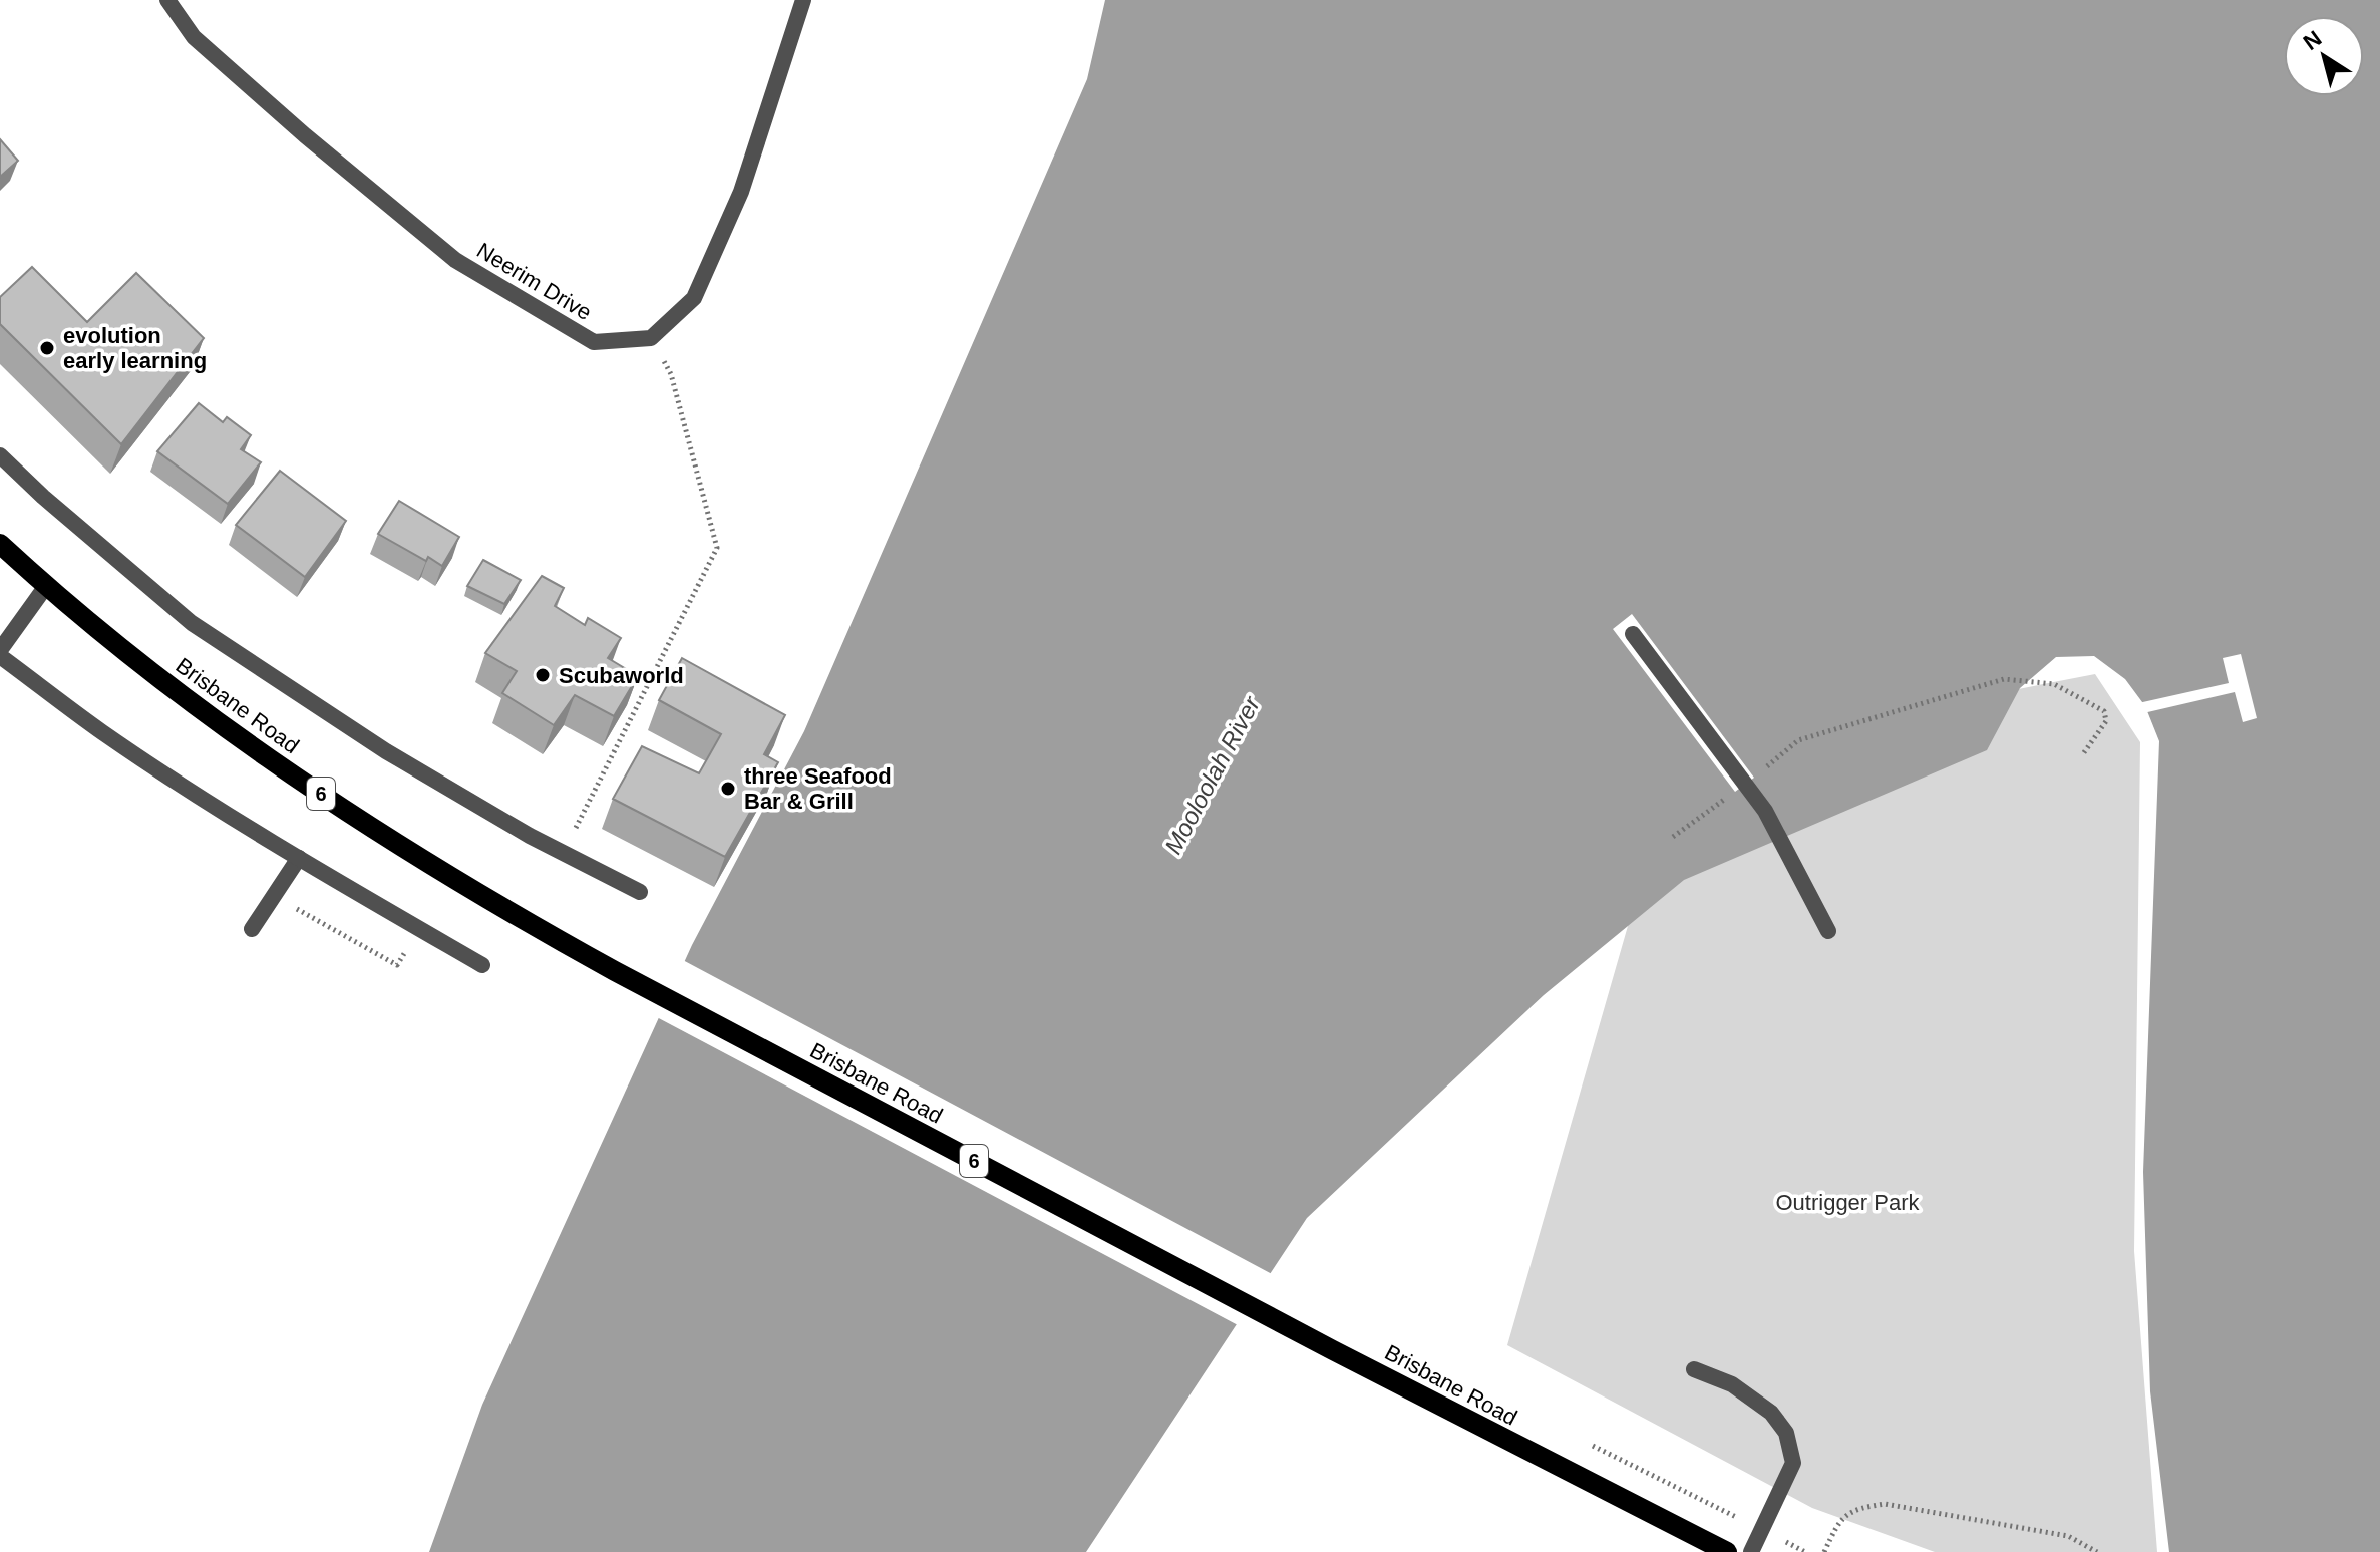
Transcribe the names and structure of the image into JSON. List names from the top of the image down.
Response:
{
  "streets": {
    "main road": ["Brisbane Road", "6"],
    "street": ["Neerim Drive"]
  },
  "water": ["Mooloolah River"],
  "parks": ["Outrigger Park"],
  "places": ["evolution early learning", "Scubaworld", "three Seafood Bar & Grill"],
  "north": "top left"
}
